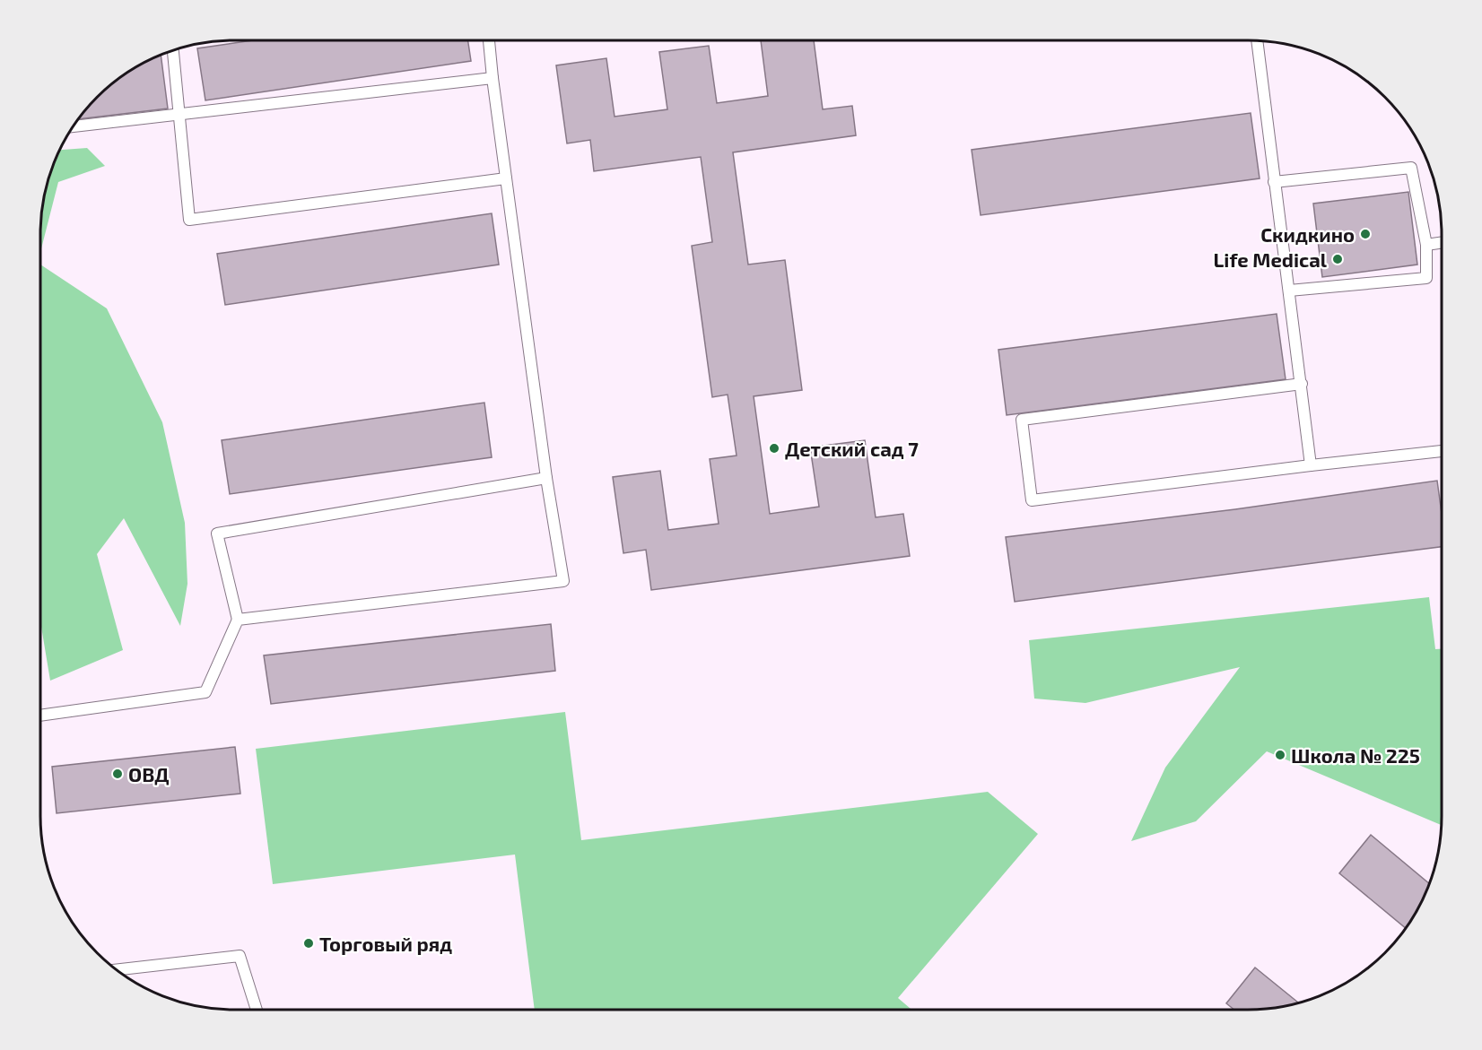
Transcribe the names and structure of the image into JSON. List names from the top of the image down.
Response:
{
  "places": [
    "Скидкино",
    "Life Medical",
    "Детский сад 7",
    "Школа № 225",
    "ОВД",
    "Торговый ряд"
  ]
}
